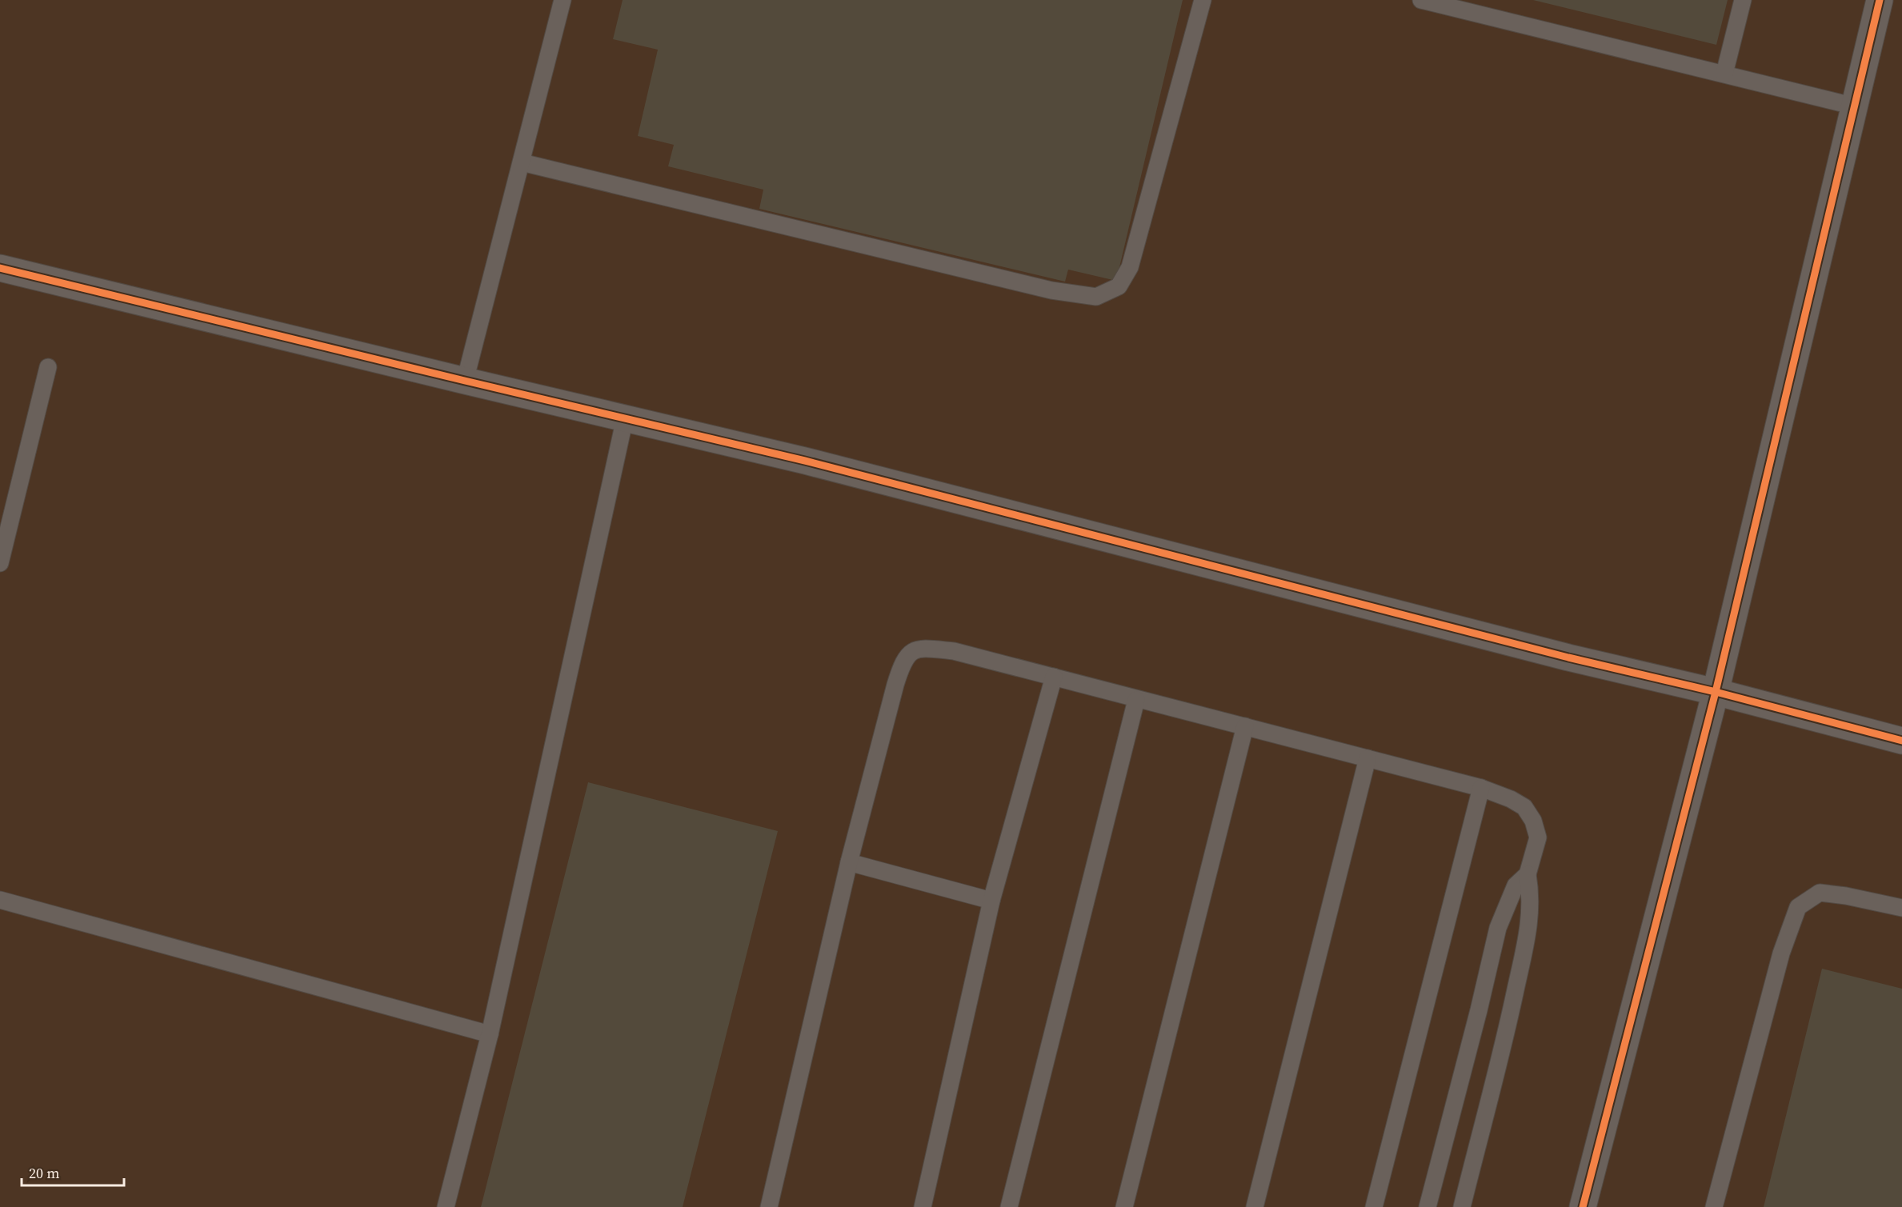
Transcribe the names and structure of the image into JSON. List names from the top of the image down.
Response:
{
  "scale_bar": "20 m"
}
